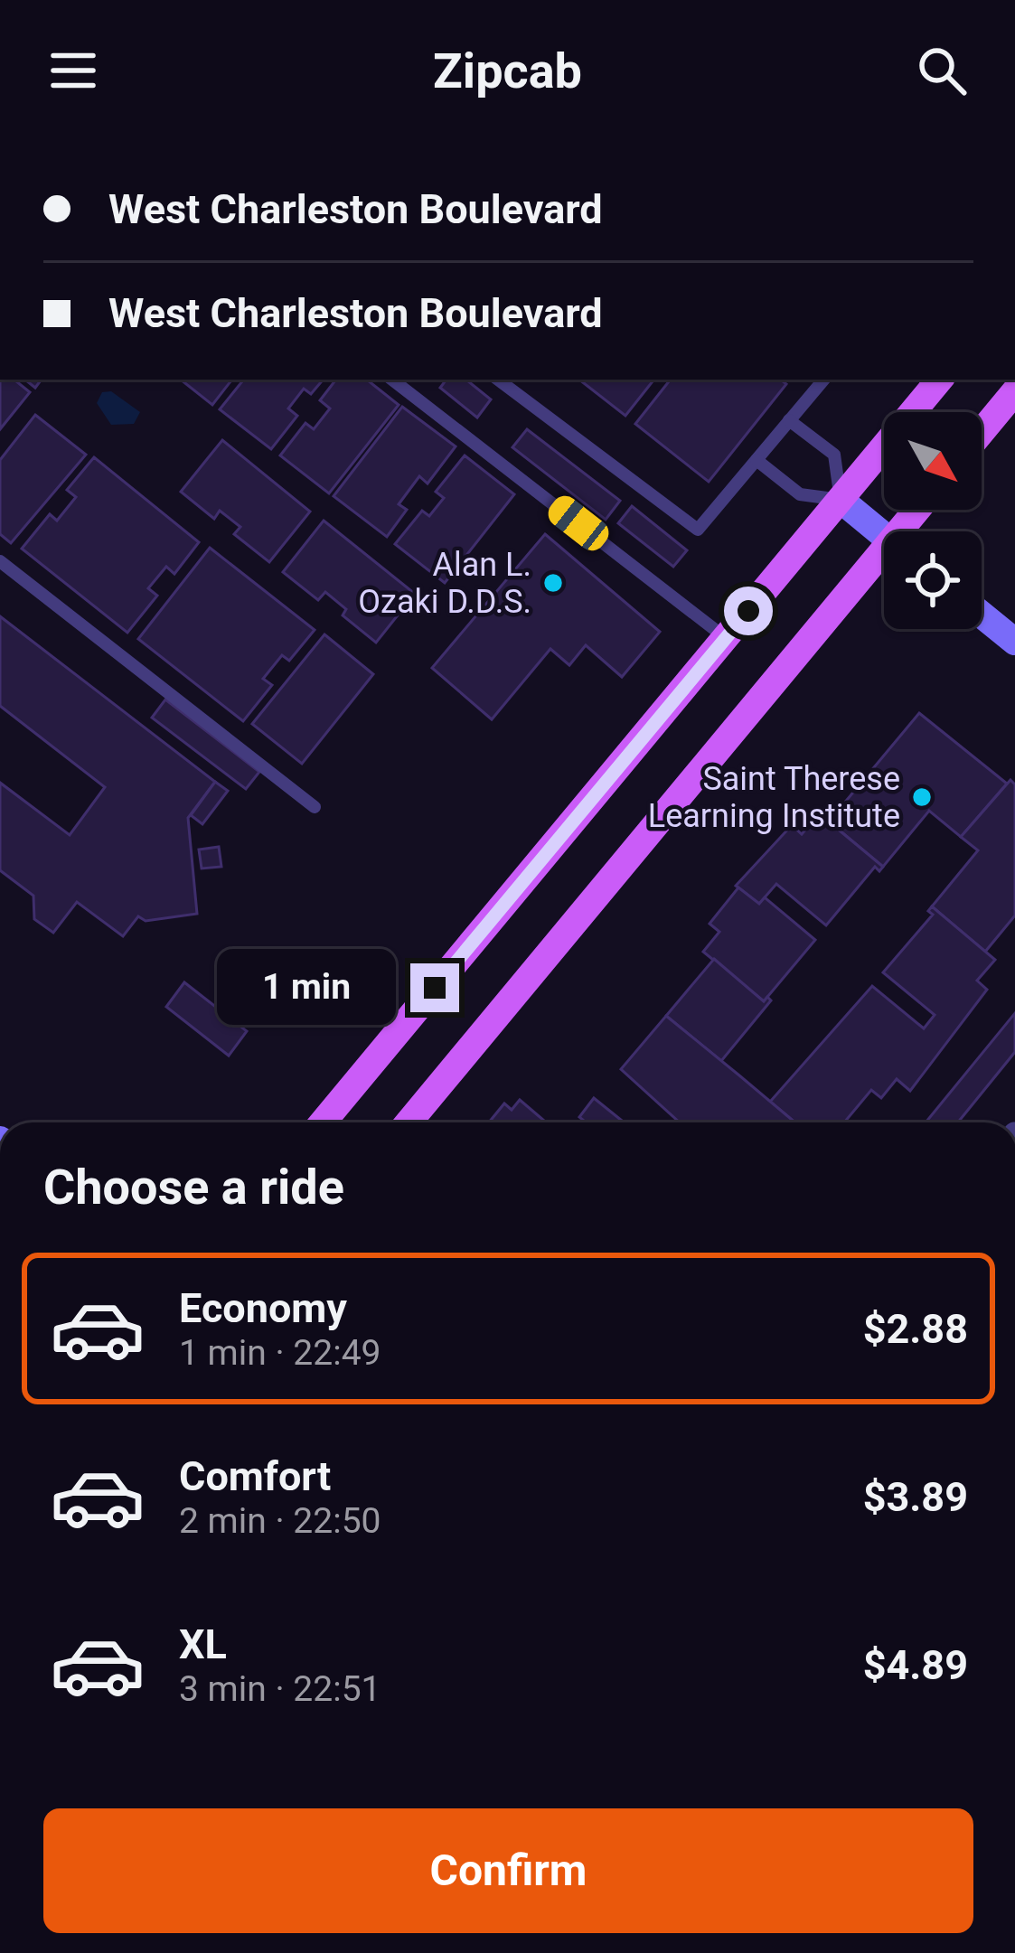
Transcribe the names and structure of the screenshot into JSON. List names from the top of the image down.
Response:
{
  "places": ["Alan L. Ozaki D.D.S.", "Saint Therese Learning Institute"],
  "north": "bottom right",
  "page": {
    "header": "Zipcab",
    "banner": ["West Charleston Boulevard", "West Charleston Boulevard"],
    "bubble": "1 min",
    "heading": "Choose a ride",
    "list": [
      {
        "name": "Economy",
        "note": "1 min · 22:49",
        "value": "$2.88"
      },
      {
        "name": "Comfort",
        "note": "2 min · 22:50",
        "value": "$3.89"
      },
      {
        "name": "XL",
        "note": "3 min · 22:51",
        "value": "$4.89"
      }
    ],
    "buttons": "Confirm"
  }
}
